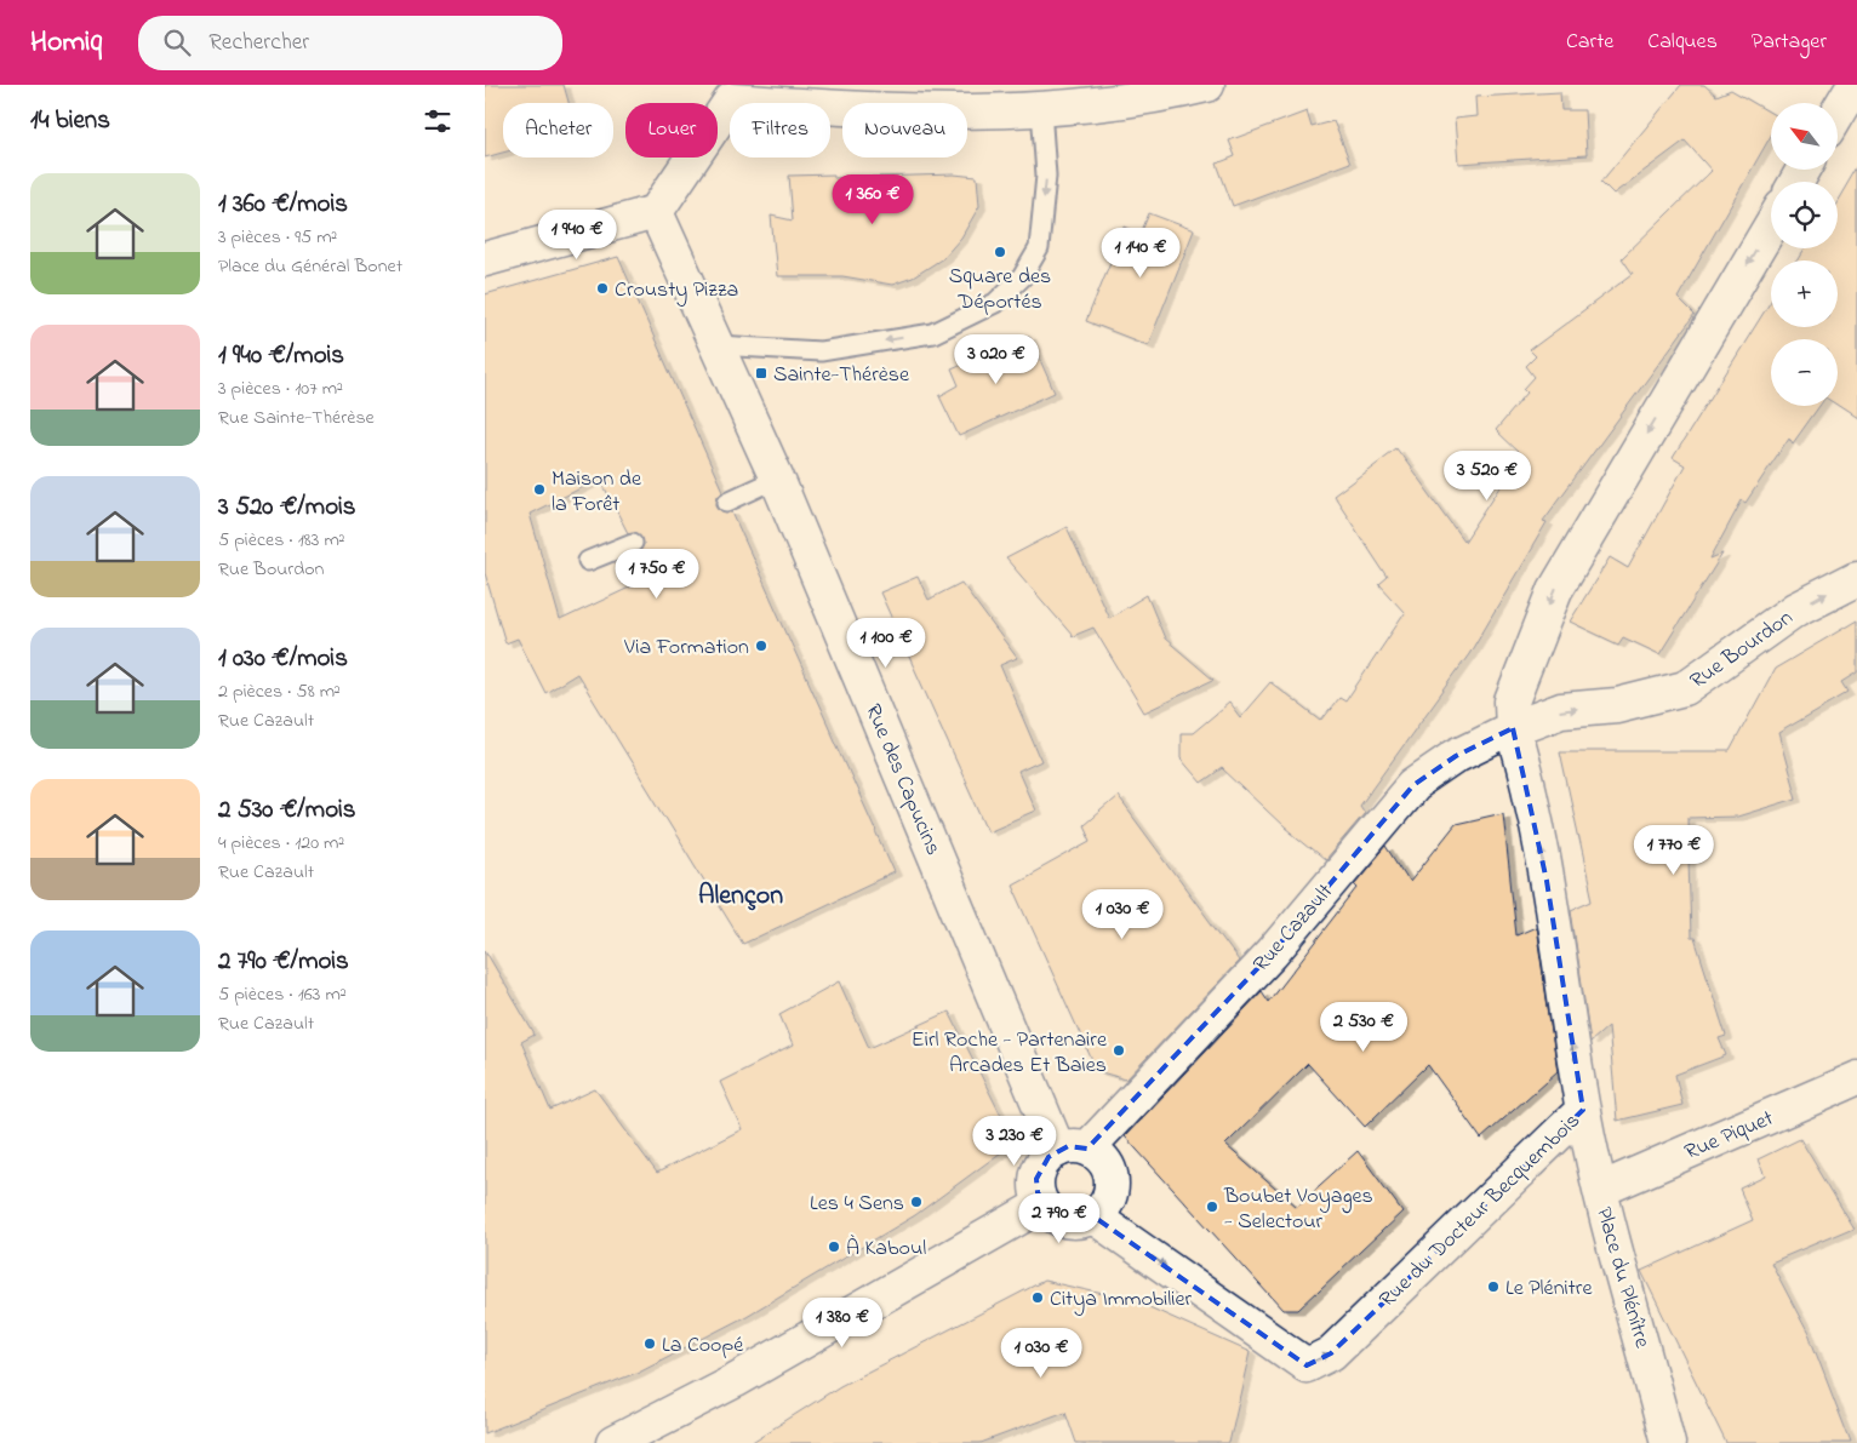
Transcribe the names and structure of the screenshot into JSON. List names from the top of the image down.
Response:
{
  "streets": {
    "street": [
      "Rue Bourdon",
      "Rue des Capucins",
      "Rue Cazault",
      "Rue Piquet",
      "Rue du Docteur Becquembois",
      "Place du Plénître"
    ]
  },
  "crossings": [
    ["Rue Bourdon", "Rue Cazault"],
    ["Rue Bourdon", "Rue du Docteur Becquembois"],
    ["Rue des Capucins", "Rue Cazault"],
    ["Rue des Capucins", "Rue du Docteur Becquembois"],
    ["Rue Cazault", "Rue du Docteur Becquembois"],
    ["Rue Piquet", "Place du Plénître"],
    ["Rue du Docteur Becquembois", "Place du Plénître"]
  ],
  "one_way": ["Rue Bourdon"],
  "districts": ["Alençon"],
  "places": {
    "other": [
      "Square des Déportés",
      "Crousty Pizza",
      "Maison de la Forêt",
      "Via Formation",
      "Eirl Roche - Partenaire Arcades Et Baies",
      "Les 4 Sens",
      "Boubet Voyages - Selectour",
      "À Kaboul",
      "Le Plénitre",
      "Citya Immobilier",
      "La Coopé"
    ],
    "transit": ["Sainte-Thérèse"]
  },
  "north": "top left",
  "page": {
    "header": "Homiq",
    "search": "Rechercher",
    "nav": ["Carte", "Calques", "Partager"],
    "heading": "14 biens",
    "map_buttons": ["+", "−"],
    "chip": [
      "Acheter",
      "Louer",
      "Filtres",
      "Nouveau"
    ],
    "list": [
      {
        "name": "1 360 €/mois",
        "note": "3 pièces · 95 m² · Place du Général Bonet"
      },
      {
        "name": "1 940 €/mois",
        "note": "3 pièces · 107 m² · Rue Sainte-Thérèse"
      },
      {
        "name": "3 520 €/mois",
        "note": "5 pièces · 183 m² · Rue Bourdon"
      },
      {
        "name": "1 030 €/mois",
        "note": "2 pièces · 58 m² · Rue Cazault"
      },
      {
        "name": "2 530 €/mois",
        "note": "4 pièces · 120 m² · Rue Cazault"
      },
      {
        "name": "2 790 €/mois",
        "note": "5 pièces · 163 m² · Rue Cazault"
      }
    ],
    "price": [
      "1 360 €",
      "1 940 €",
      "1 140 €",
      "3 020 €",
      "3 520 €",
      "1 750 €",
      "1 100 €",
      "1 770 €",
      "1 030 €",
      "2 530 €",
      "3 230 €",
      "2 790 €",
      "1 380 €",
      "1 030 €"
    ]
  }
}
